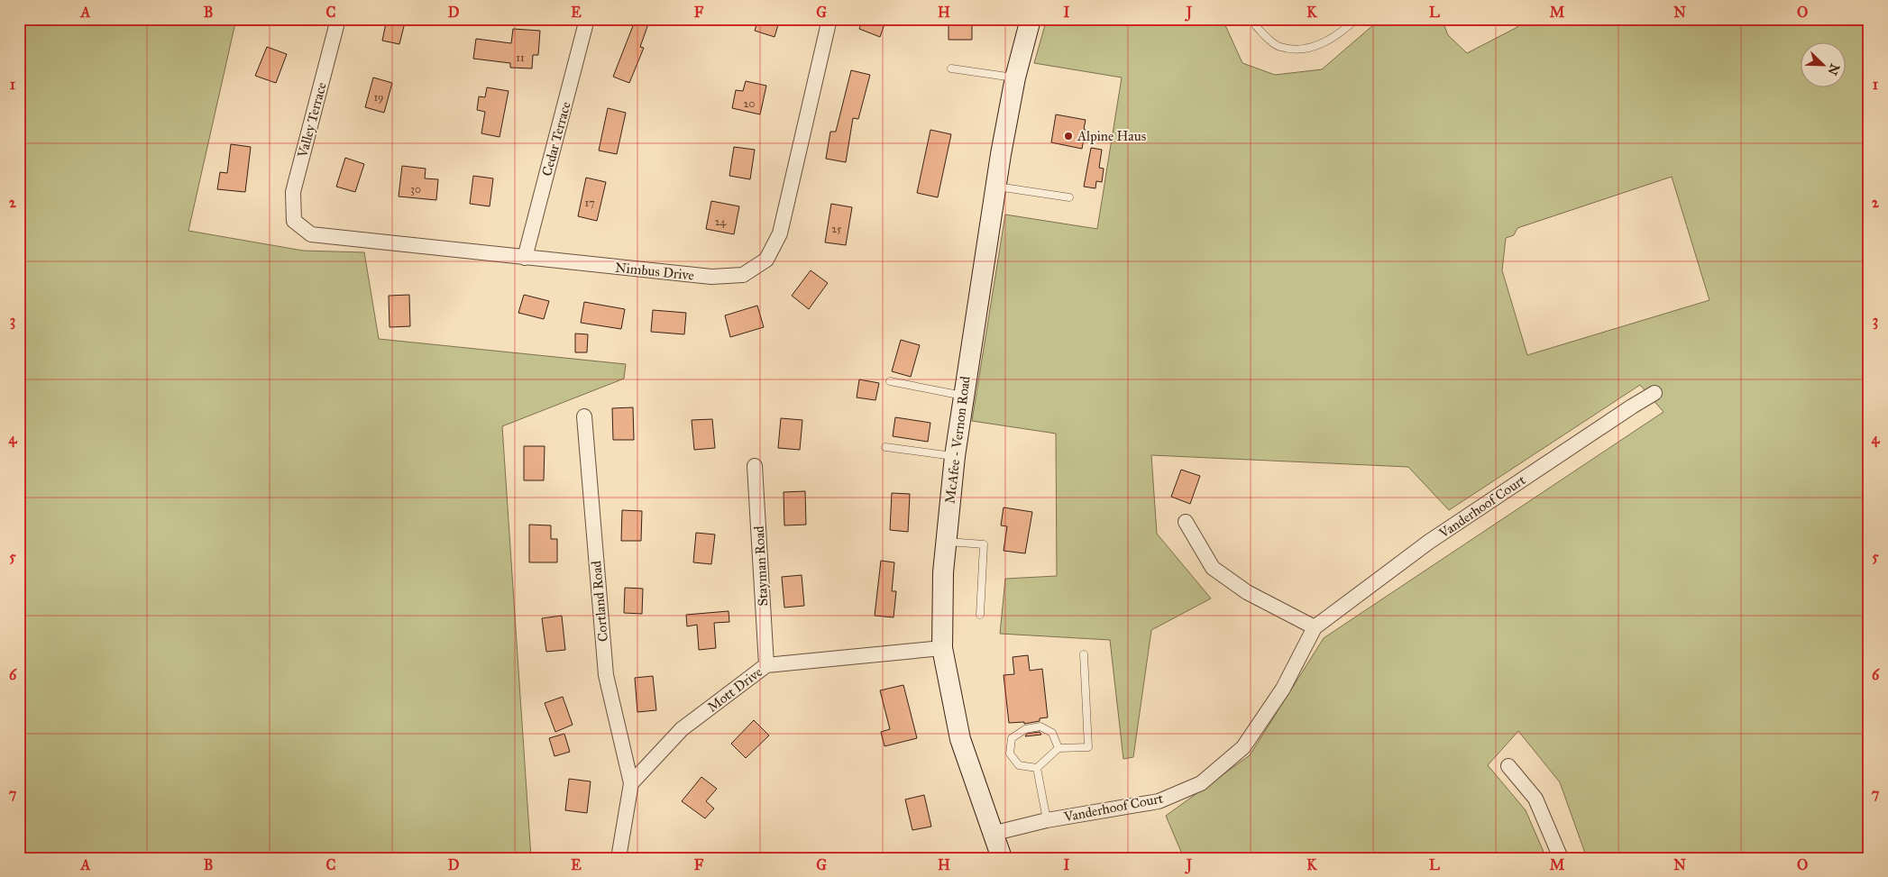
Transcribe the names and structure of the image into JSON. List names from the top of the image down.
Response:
{
  "streets": {
    "main road": ["McAfee - Vernon Road"],
    "street": [
      "Valley Terrace",
      "Cedar Terrace",
      "Nimbus Drive",
      "Vanderhoof Court",
      "Stayman Road",
      "Cortland Road",
      "Mott Drive"
    ]
  },
  "crossings": [
    ["Valley Terrace", "Nimbus Drive"],
    ["Cedar Terrace", "Nimbus Drive"],
    ["McAfee - Vernon Road", "Vanderhoof Court"],
    ["McAfee - Vernon Road", "Mott Drive"],
    ["Stayman Road", "Mott Drive"],
    ["Cortland Road", "Mott Drive"]
  ],
  "places": ["Alpine Haus"],
  "house_numbers": [
    "11",
    "19",
    "20",
    "30",
    "17",
    "24",
    "25"
  ],
  "north": "bottom right",
  "grid": {
    "columns": [
      "A",
      "B",
      "C",
      "D",
      "E",
      "F",
      "G",
      "H",
      "I",
      "J",
      "K",
      "L",
      "M",
      "N",
      "O"
    ],
    "rows": [
      "1",
      "2",
      "3",
      "4",
      "5",
      "6",
      "7"
    ]
  }
}
